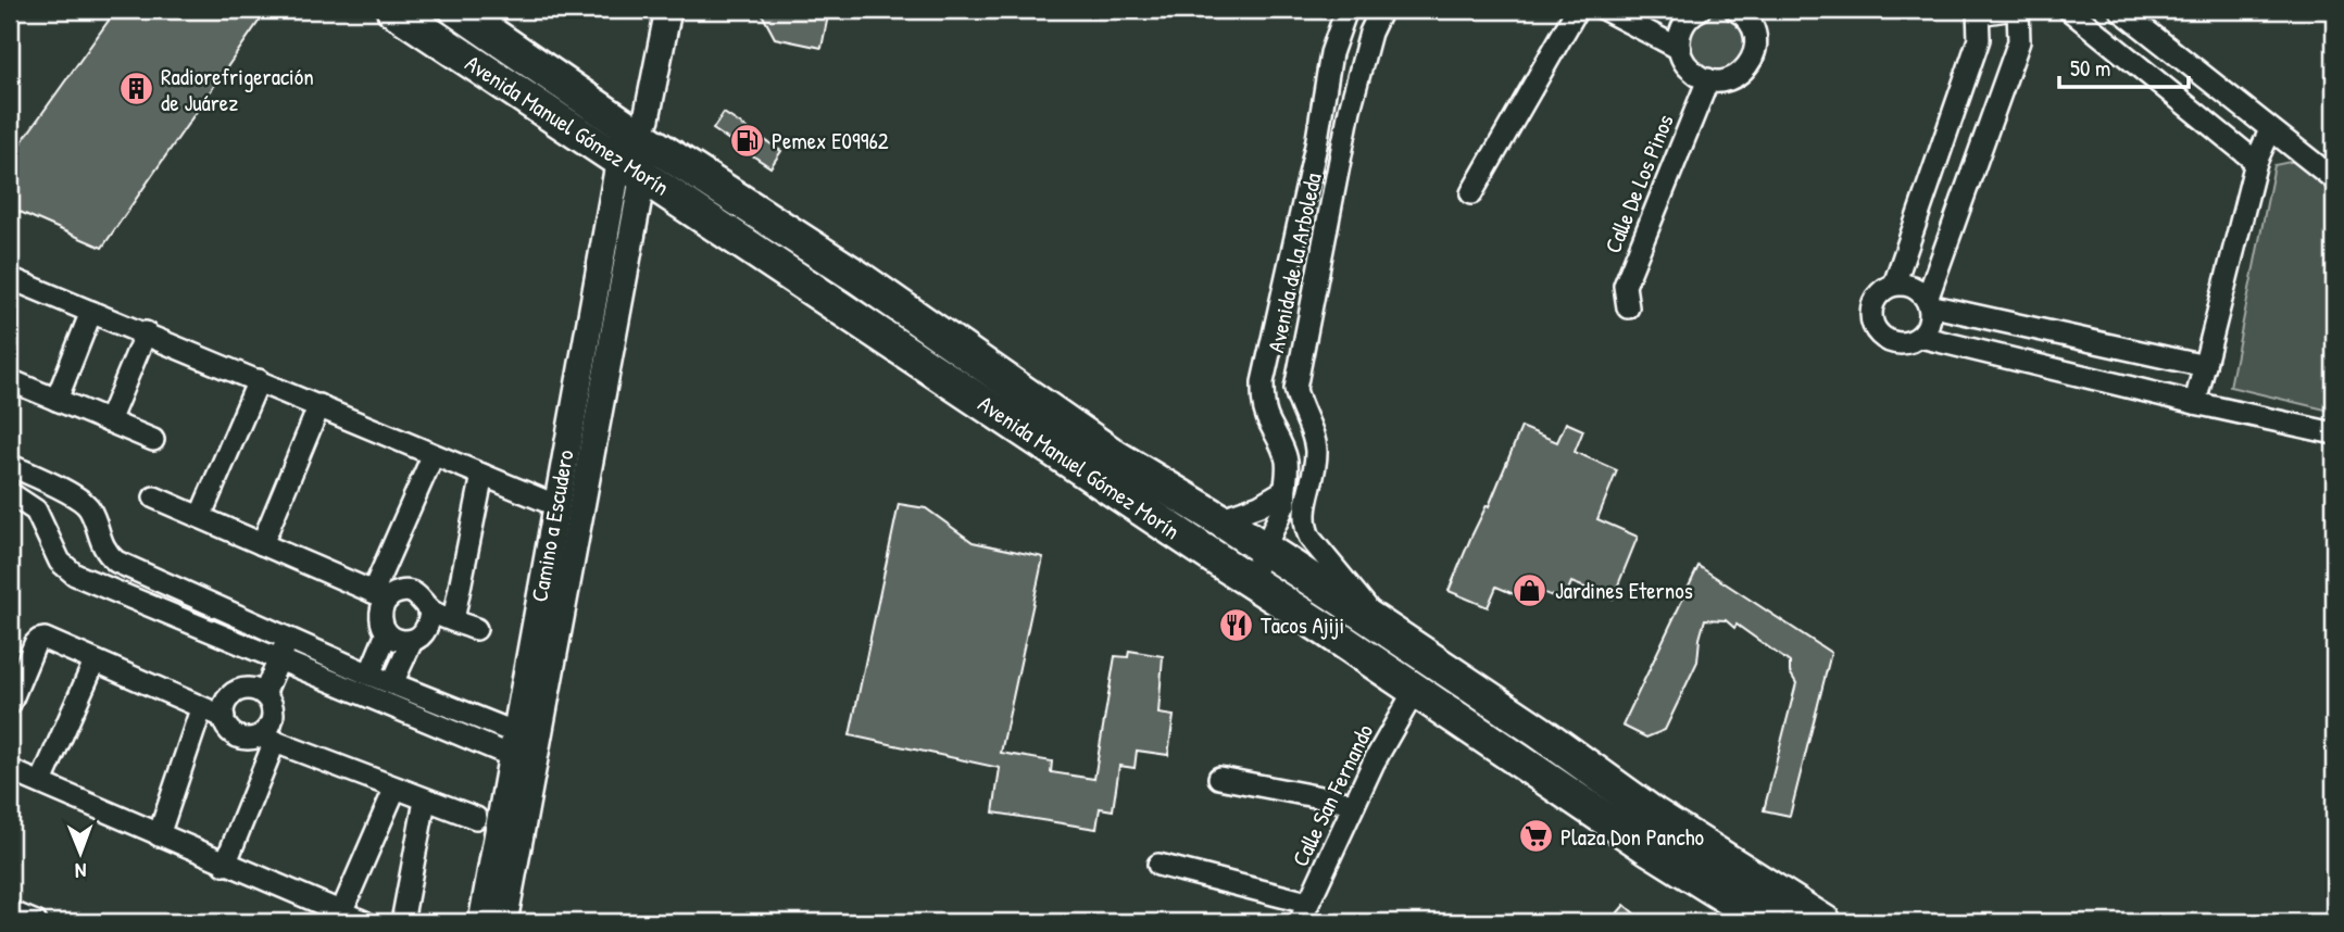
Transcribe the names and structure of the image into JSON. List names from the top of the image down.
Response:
{
  "streets": {
    "main road": ["Avenida Manuel Gómez Morín"],
    "street": [
      "Calle De Los Pinos",
      "Avenida de la Arboleda",
      "Camino a Escudero",
      "Calle San Fernando"
    ]
  },
  "crossings": [
    ["Avenida Manuel Gómez Morín", "Avenida de la Arboleda"],
    ["Avenida Manuel Gómez Morín", "Camino a Escudero"],
    ["Avenida Manuel Gómez Morín", "Calle San Fernando"]
  ],
  "places": {
    "building": ["Radiorefrigeración de Juárez"],
    "fuel station": ["Pemex E09962"],
    "shop": ["Jardines Eternos"],
    "restaurant": ["Tacos Ajiji"],
    "supermarket": ["Plaza Don Pancho"]
  },
  "scale_bar": "50 m",
  "north": "bottom"
}
